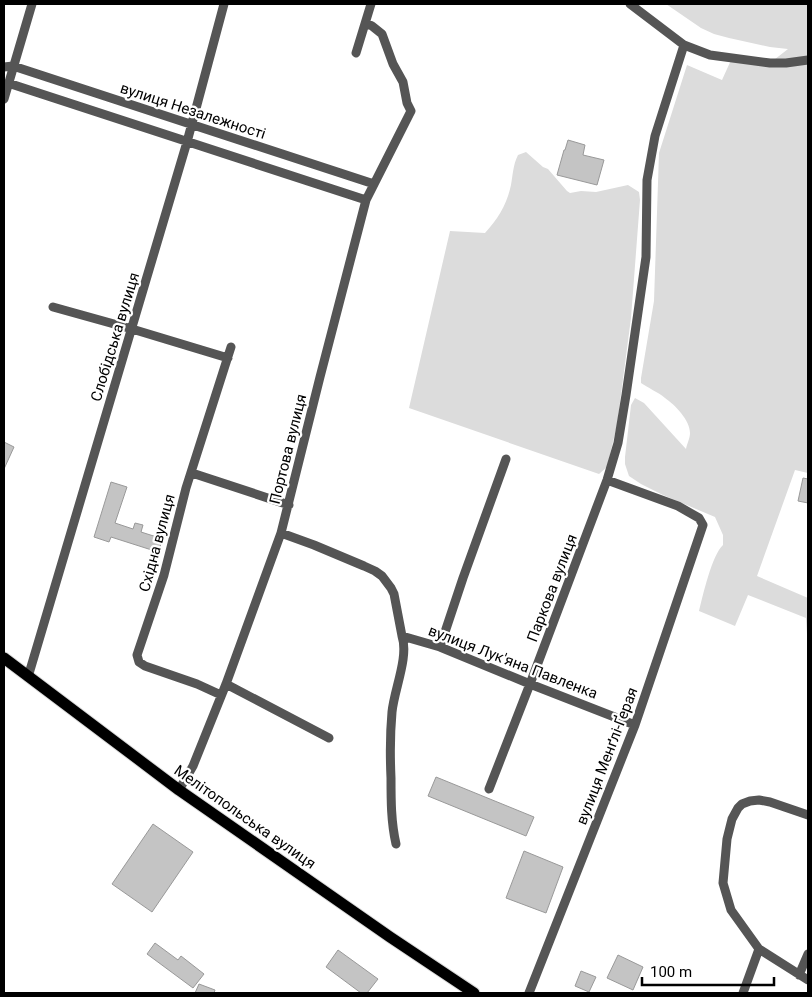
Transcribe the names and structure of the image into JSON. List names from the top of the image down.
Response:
{
  "streets": {
    "main road": ["Мелітопольська вулиця"],
    "street": [
      "вулиця Незалежності",
      "Слобідська вулиця",
      "Портова вулиця",
      "Східна вулиця",
      "Паркова вулиця",
      "вулиця Лук'яна Павленка",
      "вулиця Менґлі-Ґерая"
    ]
  },
  "crossings": [
    ["вулиця Незалежності", "Слобідська вулиця"],
    ["вулиця Незалежності", "Портова вулиця"],
    ["Слобідська вулиця", "Мелітопольська вулиця"],
    ["Портова вулиця", "Східна вулиця"],
    ["Портова вулиця", "Мелітопольська вулиця"],
    ["Паркова вулиця", "вулиця Лук'яна Павленка"],
    ["Паркова вулиця", "вулиця Менґлі-Ґерая"],
    ["вулиця Лук'яна Павленка", "вулиця Менґлі-Ґерая"]
  ],
  "scale_bar": "100 m"
}
